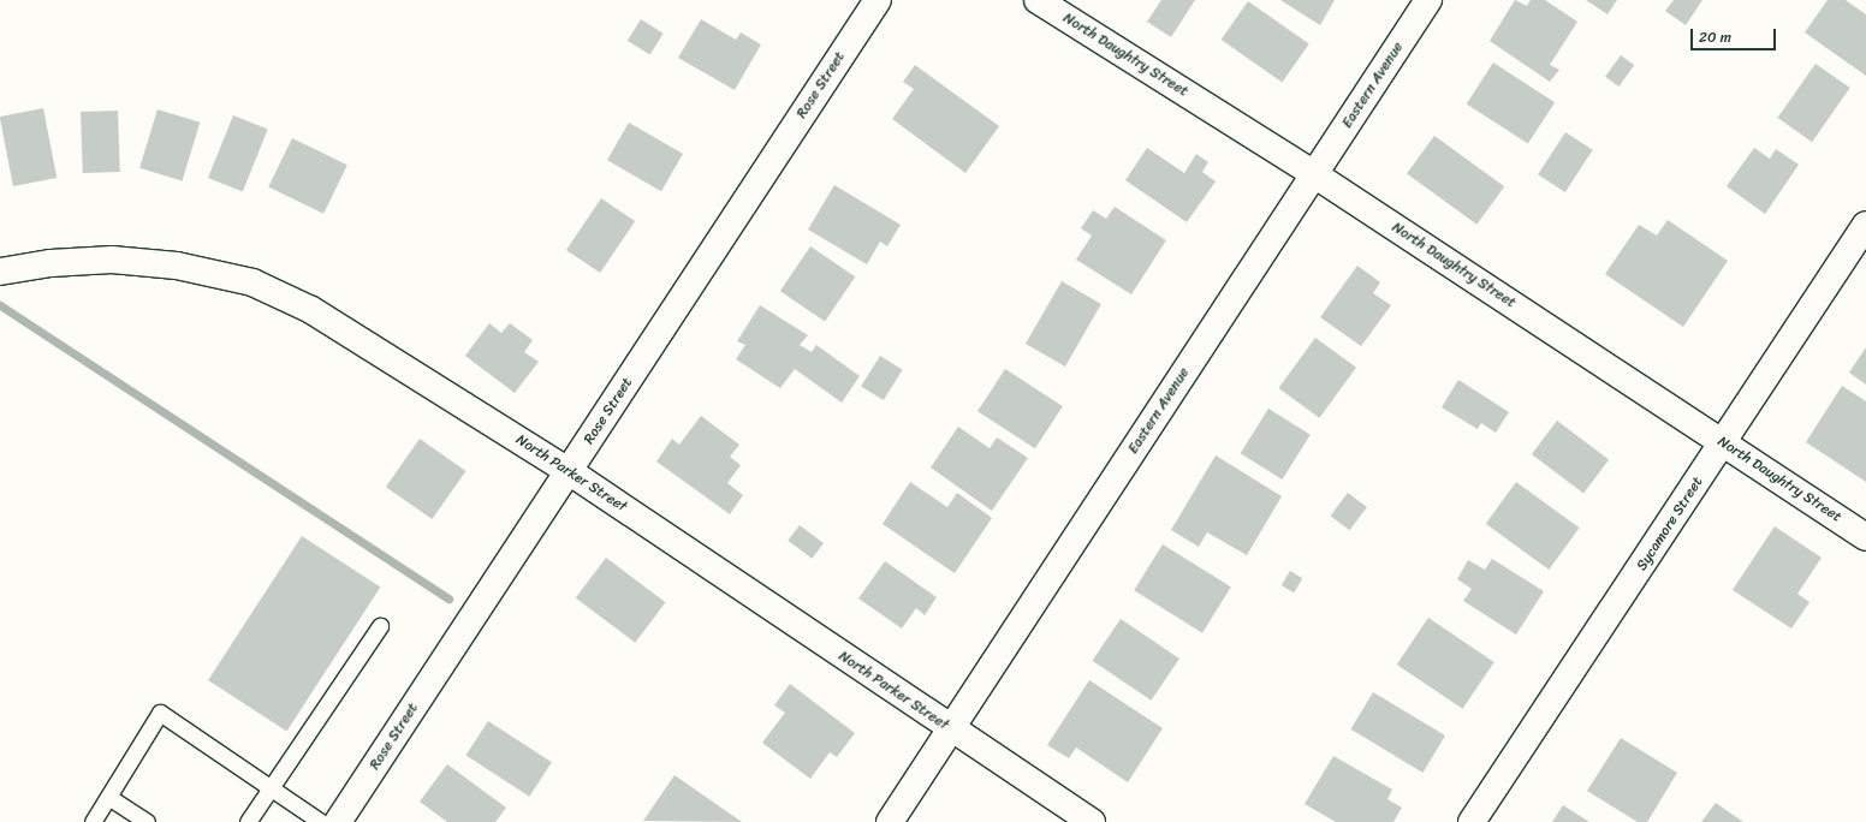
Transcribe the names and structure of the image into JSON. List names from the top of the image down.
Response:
{
  "streets": {
    "street": [
      "North Daughtry Street",
      "Rose Street",
      "Eastern Avenue",
      "North Parker Street",
      "Sycamore Street"
    ]
  },
  "crossings": [
    ["North Daughtry Street", "Eastern Avenue"],
    ["North Daughtry Street", "Sycamore Street"],
    ["Rose Street", "North Parker Street"],
    ["Eastern Avenue", "North Parker Street"]
  ],
  "scale_bar": "20 m"
}
